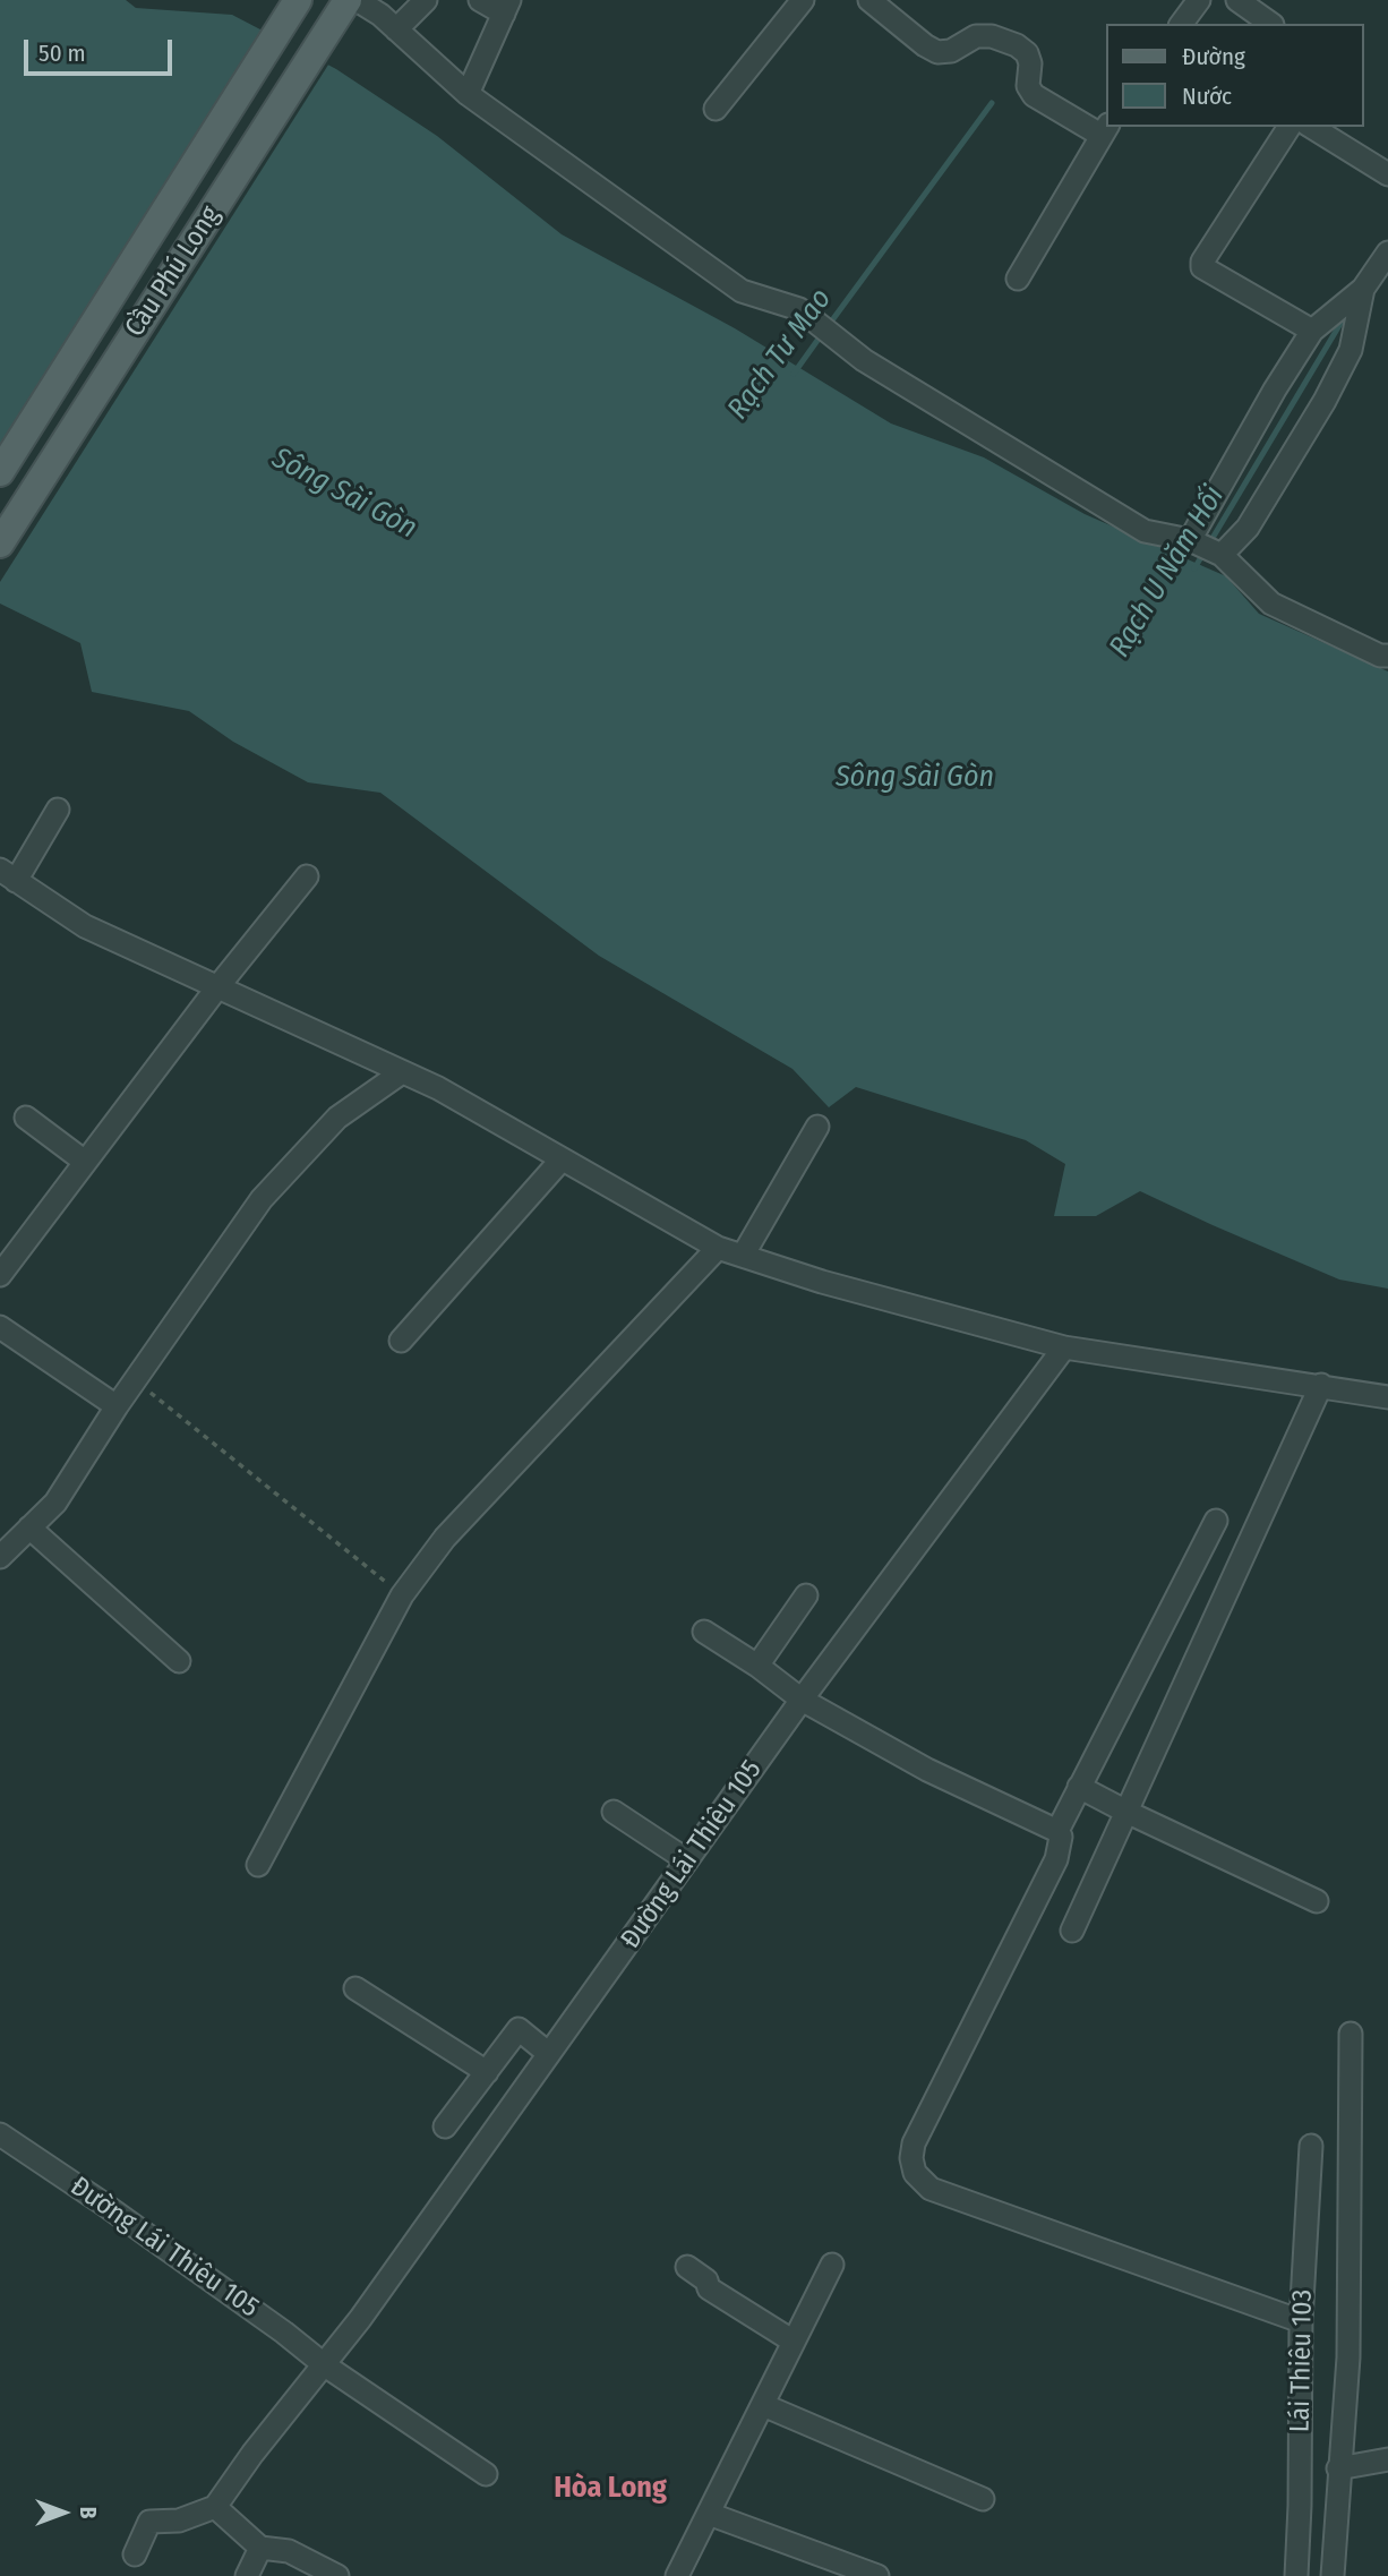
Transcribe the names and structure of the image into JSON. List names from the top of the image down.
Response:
{
  "streets": {
    "main road": ["Cầu Phú Long"],
    "street": ["Đường Lái Thiêu 105", "Lái Thiêu 103"]
  },
  "districts": ["Hòa Long"],
  "water": ["Rạch Tư Mao", "Sông Sài Gòn", "Rạch U Năm Hối"],
  "legend": ["Đường", "Nước"],
  "scale_bar": "50 m",
  "north": "right"
}
